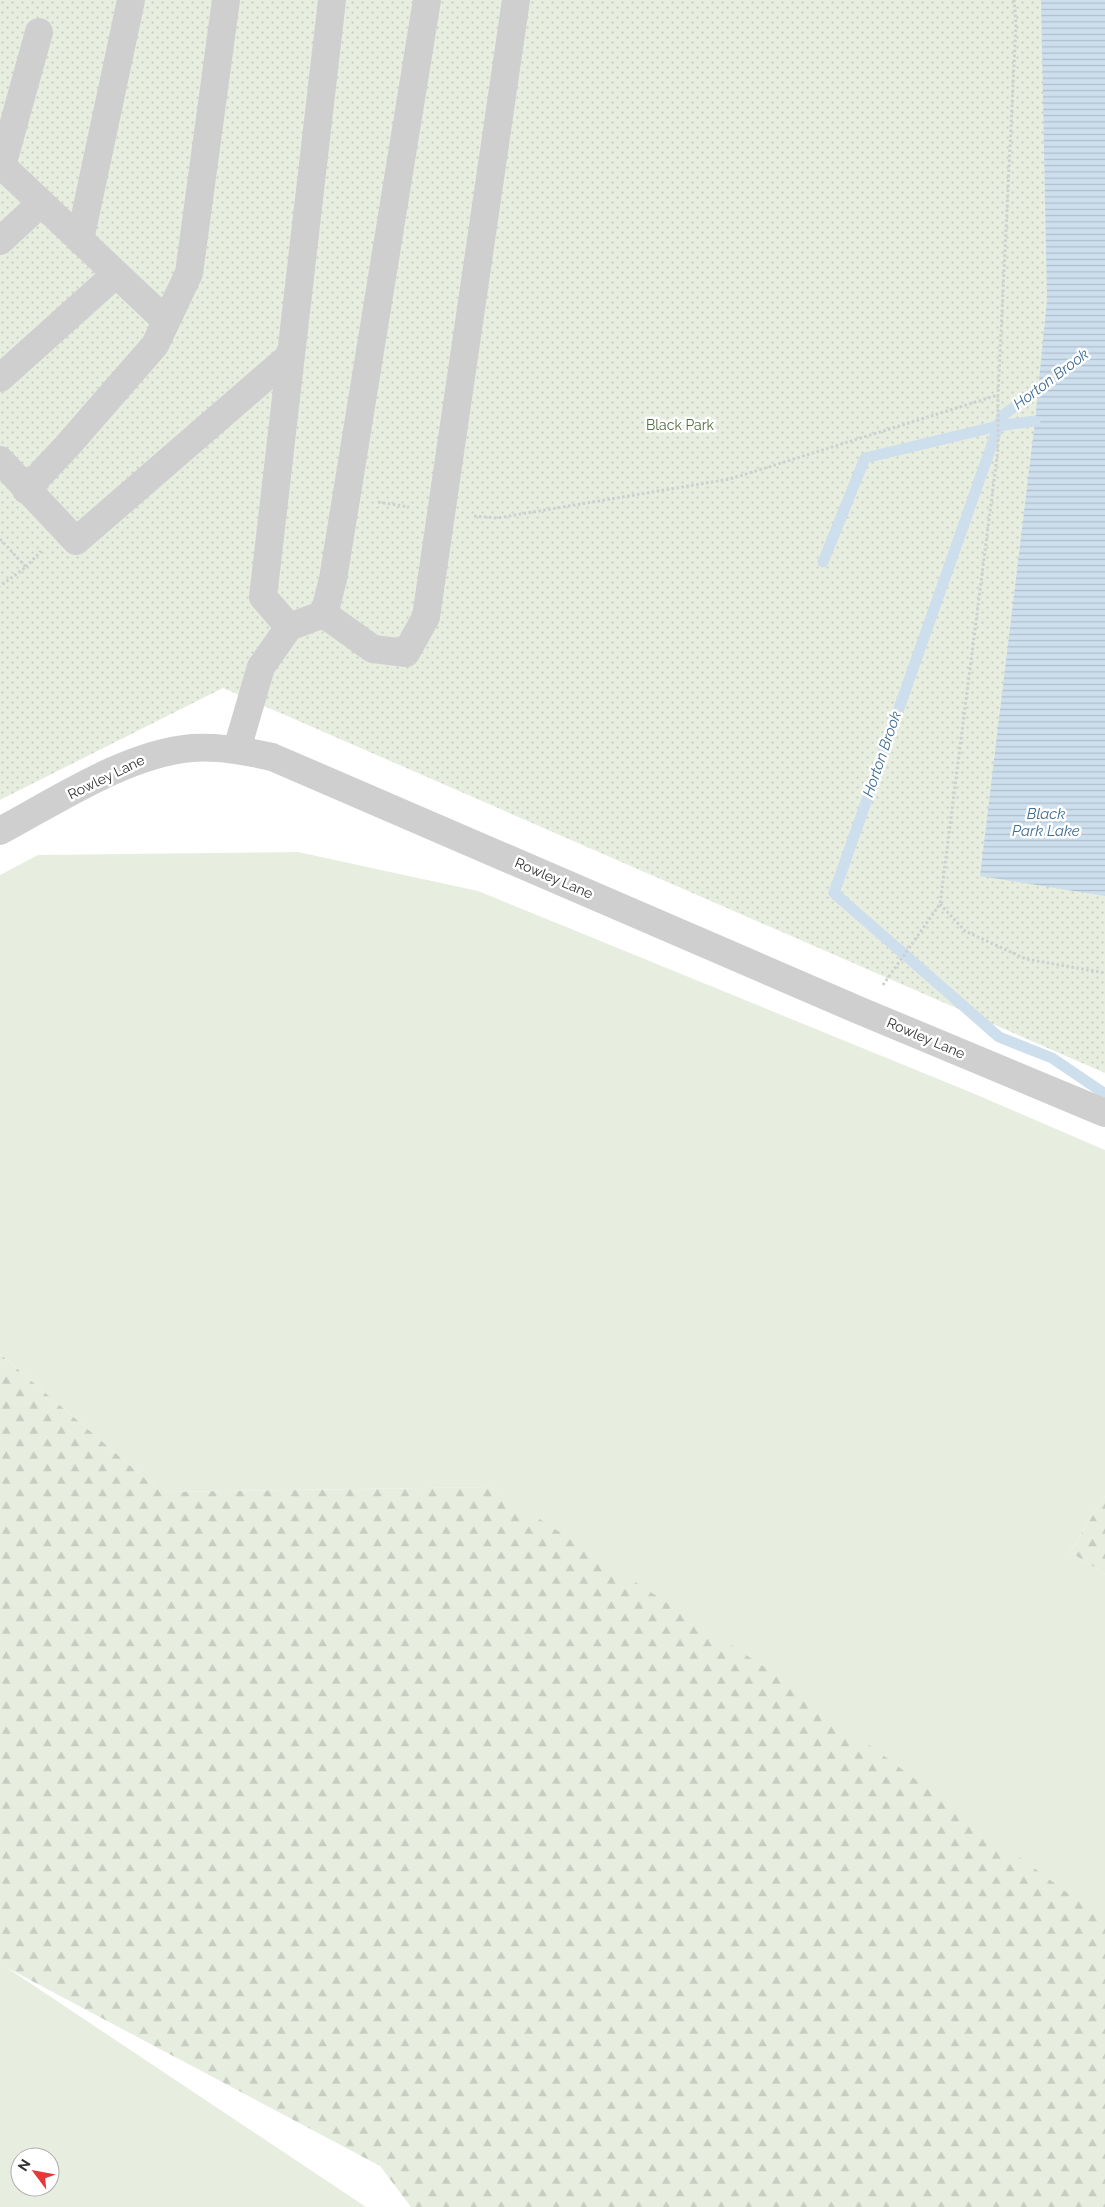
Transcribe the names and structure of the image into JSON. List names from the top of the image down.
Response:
{
  "streets": {
    "street": ["Rowley Lane"]
  },
  "water": ["Horton Brook", "Black Park Lake"],
  "parks": ["Black Park"],
  "north": "top left"
}
